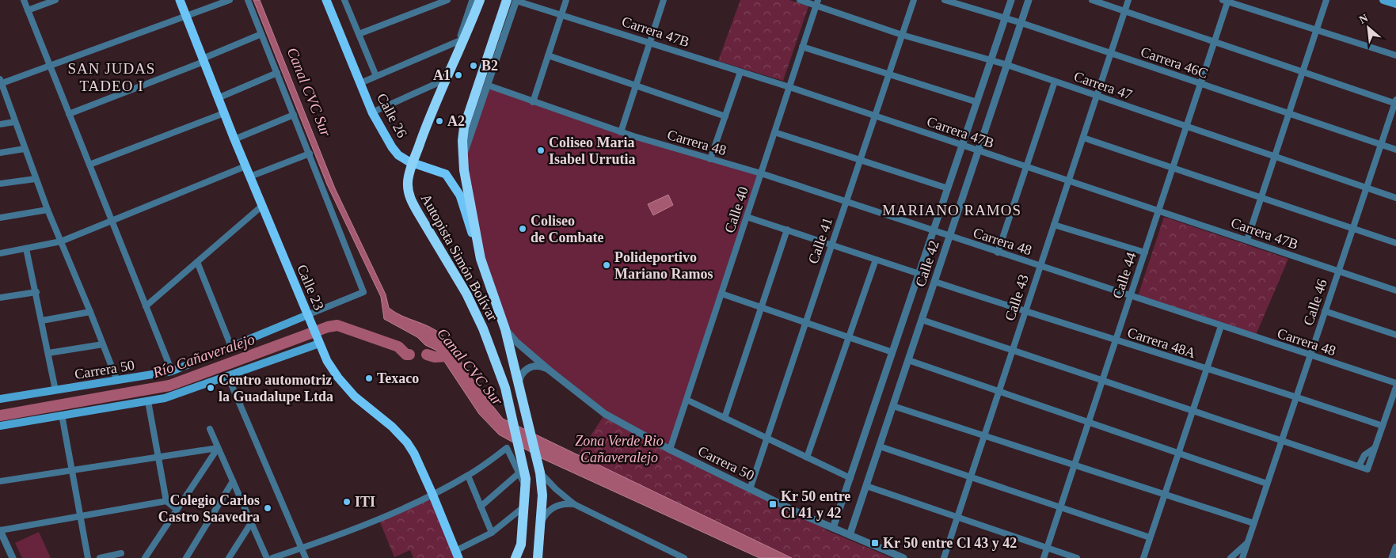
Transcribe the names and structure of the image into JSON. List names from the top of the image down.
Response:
{
  "streets": {
    "highway": ["Autopista Simón Bolívar"],
    "main road": ["Calle 26", "Calle 23", "Carrera 50"],
    "street": [
      "Carrera 47B",
      "Carrera 46C",
      "Carrera 47",
      "Carrera 48",
      "Calle 40",
      "Calle 41",
      "Calle 42",
      "Calle 44",
      "Calle 43",
      "Calle 46",
      "Carrera 48A"
    ]
  },
  "crossings": [
    ["Carrera 47B", "Calle 40"],
    ["Carrera 47B", "Calle 41"],
    ["Carrera 47B", "Calle 42"],
    ["Carrera 47B", "Calle 44"],
    ["Carrera 47B", "Calle 43"],
    ["Carrera 47B", "Calle 46"],
    ["Carrera 46C", "Calle 42"],
    ["Carrera 46C", "Calle 44"],
    ["Carrera 46C", "Calle 43"],
    ["Carrera 46C", "Calle 46"],
    ["Carrera 47", "Calle 40"],
    ["Carrera 47", "Calle 41"],
    ["Carrera 47", "Calle 42"],
    ["Carrera 47", "Calle 44"],
    ["Carrera 47", "Calle 43"],
    ["Carrera 47", "Calle 46"],
    ["Calle 26", "Autopista Simón Bolívar"],
    ["Carrera 48", "Calle 40"],
    ["Carrera 48", "Calle 41"],
    ["Carrera 48", "Calle 42"],
    ["Carrera 48", "Calle 44"],
    ["Carrera 48", "Calle 43"],
    ["Carrera 48", "Calle 46"],
    ["Calle 40", "Carrera 50"],
    ["Calle 41", "Carrera 50"],
    ["Autopista Simón Bolívar", "Carrera 50"],
    ["Calle 42", "Carrera 48A"],
    ["Calle 42", "Carrera 50"],
    ["Calle 44", "Carrera 48A"],
    ["Calle 23", "Carrera 50"],
    ["Calle 43", "Carrera 48A"],
    ["Calle 46", "Carrera 48A"]
  ],
  "districts": ["SAN JUDAS TADEO I", "MARIANO RAMOS"],
  "water": ["Canal CVC Sur", "Río Cañaveralejo"],
  "parks": ["Zona Verde Rio Cañaveralejo"],
  "places": {
    "other": [
      "B2",
      "A1",
      "A2",
      "Coliseo Maria Isabel Urrutia",
      "Coliseo de Combate",
      "Polideportivo Mariano Ramos",
      "Texaco",
      "Centro automotriz la Guadalupe Ltda",
      "ITI",
      "Colegio Carlos Castro Saavedra"
    ],
    "transit": ["Kr 50 entre Cl 41 y 42", "Kr 50 entre Cl 43 y 42"]
  },
  "north": "top left"
}
